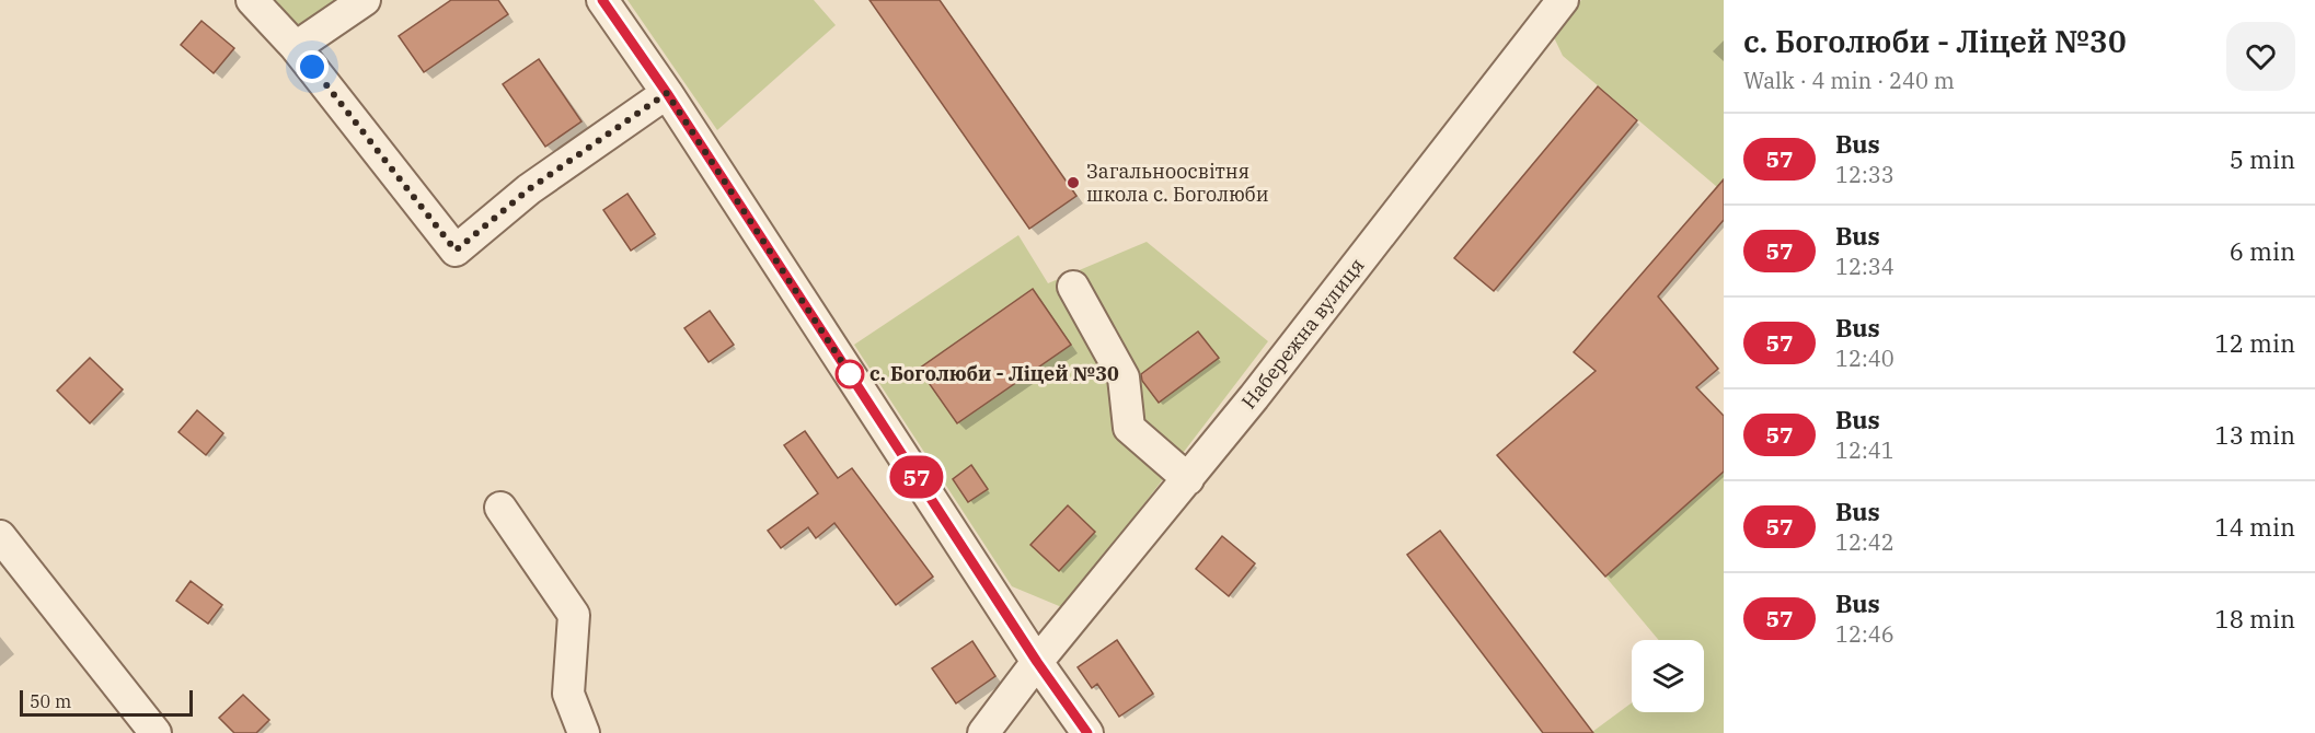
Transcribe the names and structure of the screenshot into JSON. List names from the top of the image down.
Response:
{
  "streets": {
    "street": ["Набережна вулиця"]
  },
  "places": ["Загальноосвітня школа с. Боголюби", "с. Боголюби - Ліцей №30"],
  "lines": ["bus line 57"],
  "scale_bar": "50 m",
  "page": {
    "on_map": "57",
    "heading": ["с. Боголюби - Ліцей №30", "Walk · 4 min · 240 m"],
    "list": [
      {
        "mark": "57",
        "name": "Bus",
        "note": "12:33",
        "value": "5 min"
      },
      {
        "mark": "57",
        "name": "Bus",
        "note": "12:34",
        "value": "6 min"
      },
      {
        "mark": "57",
        "name": "Bus",
        "note": "12:40",
        "value": "12 min"
      },
      {
        "mark": "57",
        "name": "Bus",
        "note": "12:41",
        "value": "13 min"
      },
      {
        "mark": "57",
        "name": "Bus",
        "note": "12:42",
        "value": "14 min"
      },
      {
        "mark": "57",
        "name": "Bus",
        "note": "12:46",
        "value": "18 min"
      }
    ],
    "scale": "50 m"
  }
}
